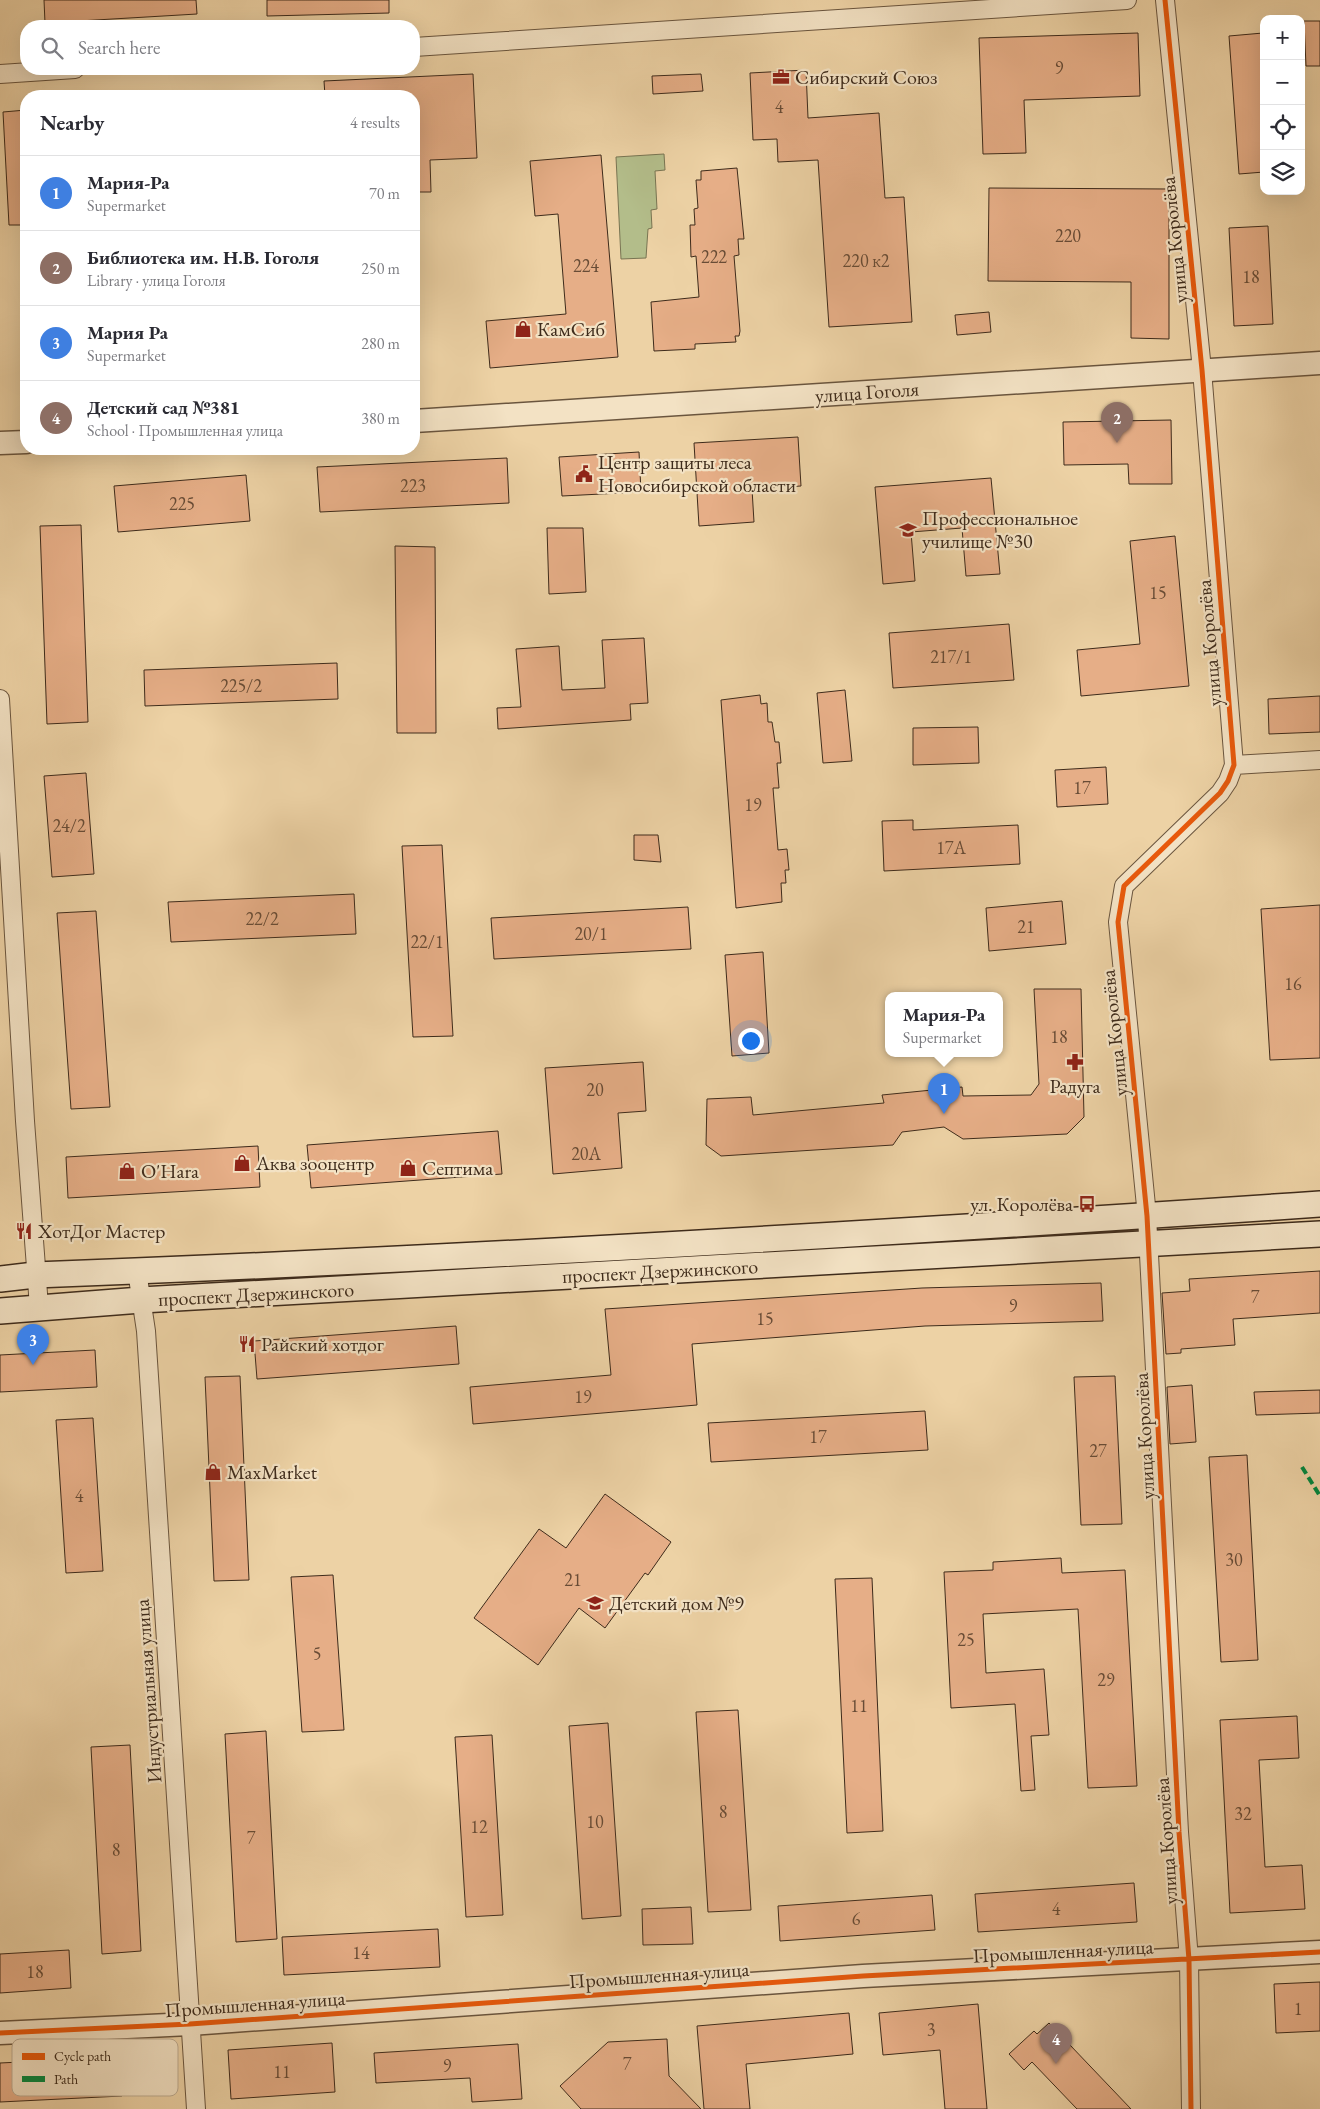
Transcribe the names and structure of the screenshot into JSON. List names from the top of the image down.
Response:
{
  "streets": {
    "main road": ["проспект Дзержинского"],
    "street": [
      "улица Королёва",
      "улица Гоголя",
      "Индустриальная улица",
      "Промышленная улица"
    ]
  },
  "crossings": [
    ["улица Королёва", "улица Гоголя"],
    ["улица Королёва", "проспект Дзержинского"],
    ["улица Королёва", "Промышленная улица"],
    ["проспект Дзержинского", "Индустриальная улица"],
    ["Индустриальная улица", "Промышленная улица"]
  ],
  "places": {
    "office": ["Сибирский Союз"],
    "shop": [
      "КамСиб",
      "Аква зооцентр",
      "Септима",
      "O'Hara",
      "MaxMarket"
    ],
    "public building": ["Центр защиты леса Новосибирской области"],
    "school or university": ["Профессиональное училище №30", "Детский дом №9"],
    "pharmacy": ["Радуга"],
    "bus stop": ["ул. Королёва"],
    "restaurant": ["ХотДог Мастер", "Райский хотдог"]
  },
  "house_numbers": [
    "9",
    "4",
    "220",
    "222",
    "220 к2",
    "224",
    "18",
    "223",
    "225",
    "15",
    "217/1",
    "225/2",
    "17",
    "19",
    "24/2",
    "17А",
    "22/2",
    "21",
    "20/1",
    "22/1",
    "16",
    "18",
    "20",
    "20А",
    "7",
    "9",
    "15",
    "19",
    "17",
    "27",
    "4",
    "30",
    "21",
    "25",
    "5",
    "29",
    "11",
    "8",
    "32",
    "10",
    "12",
    "7",
    "8",
    "4",
    "6",
    "14",
    "18",
    "1",
    "3",
    "7",
    "9",
    "11"
  ],
  "legend": ["Cycle path", "Path"],
  "page": {
    "map_buttons": ["+", "−"],
    "search": "Search here",
    "heading": ["Nearby", "4 results"],
    "list": [
      {
        "mark": "1",
        "name": "Мария-Ра",
        "note": "Supermarket",
        "value": "70 m"
      },
      {
        "mark": "2",
        "name": "Библиотека им. Н.В. Гоголя",
        "note": "Library · улица Гоголя",
        "value": "250 m"
      },
      {
        "mark": "3",
        "name": "Мария Ра",
        "note": "Supermarket",
        "value": "280 m"
      },
      {
        "mark": "4",
        "name": "Детский сад №381",
        "note": "School · Промышленная улица",
        "value": "380 m"
      }
    ],
    "pins": [
      "2",
      "1",
      "3",
      "4"
    ],
    "popup": ["Мария-Ра", "Supermarket"]
  }
}
